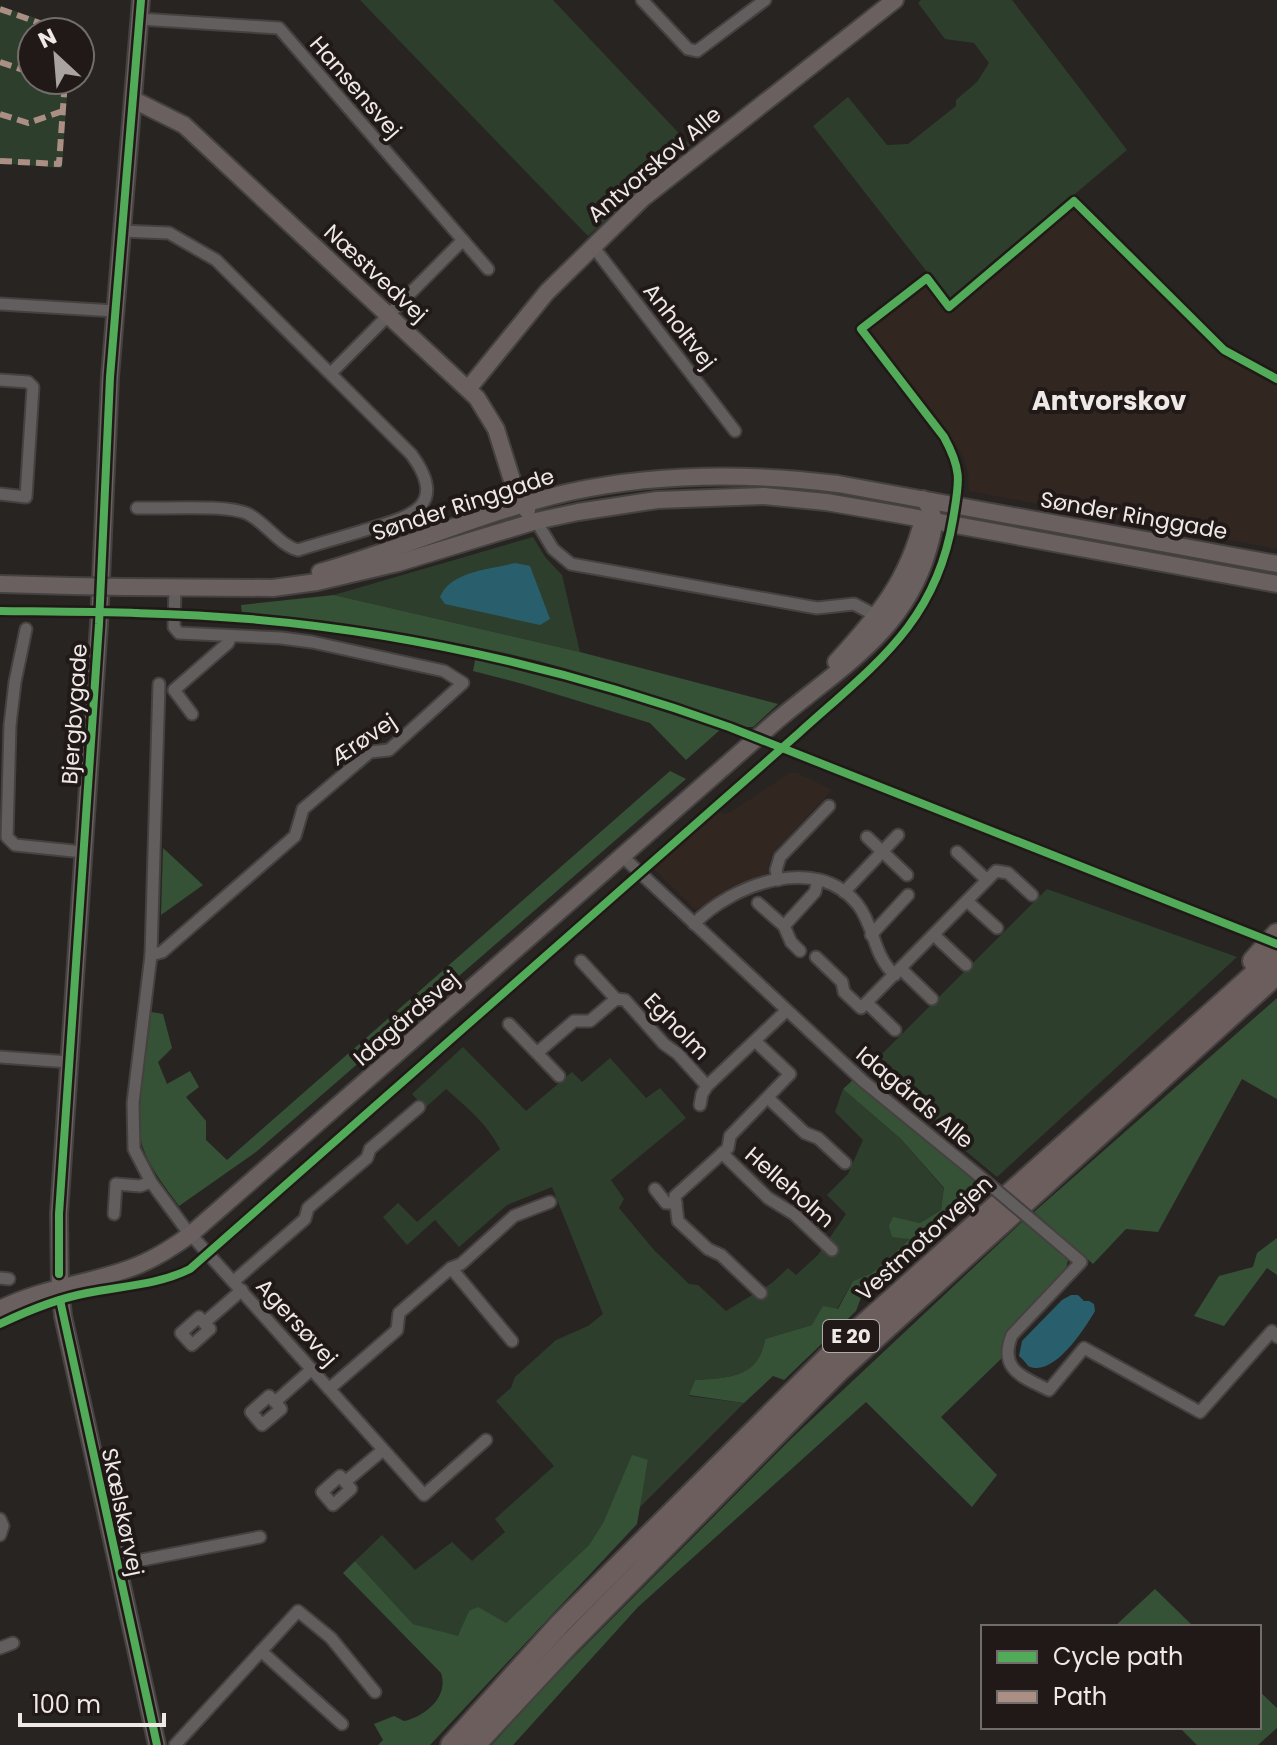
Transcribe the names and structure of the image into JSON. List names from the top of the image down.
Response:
{
  "streets": {
    "highway": ["Vestmotorvejen", "E 20"],
    "street": [
      "Hansensvej",
      "Antvorskov Alle",
      "Næstvedvej",
      "Anholtvej",
      "Sønder Ringgade",
      "Bjergbygade",
      "Ærøvej",
      "Idagårdsvej",
      "Egholm",
      "Idagårds Alle",
      "Helleholm",
      "Agersøvej",
      "Skælskørvej"
    ]
  },
  "crossings": [
    ["Hansensvej", "Bjergbygade"],
    ["Antvorskov Alle", "Næstvedvej"],
    ["Antvorskov Alle", "Anholtvej"],
    ["Næstvedvej", "Sønder Ringgade"],
    ["Næstvedvej", "Bjergbygade"],
    ["Sønder Ringgade", "Ærøvej"],
    ["Sønder Ringgade", "Idagårdsvej"],
    ["Bjergbygade", "Idagårdsvej"],
    ["Bjergbygade", "Skælskørvej"],
    ["Idagårdsvej", "Idagårds Alle"],
    ["Idagårdsvej", "Agersøvej"],
    ["Idagårdsvej", "Skælskørvej"],
    ["Egholm", "Idagårds Alle"],
    ["Egholm", "Helleholm"]
  ],
  "districts": ["Antvorskov"],
  "legend": ["Cycle path", "Path"],
  "scale_bar": "100 m",
  "north": "top left"
}
